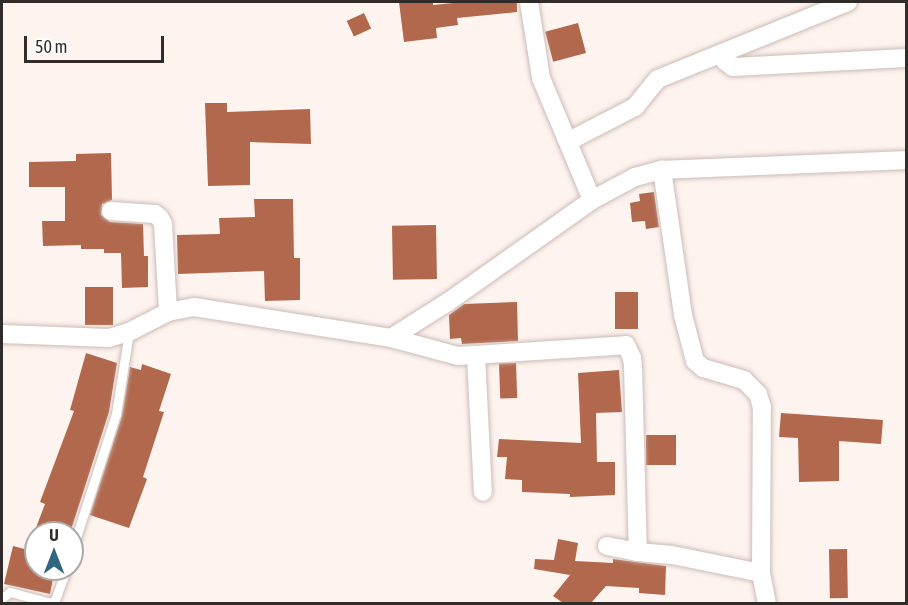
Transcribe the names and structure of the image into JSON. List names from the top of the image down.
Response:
{
  "scale_bar": "50 m",
  "north": "top"
}
